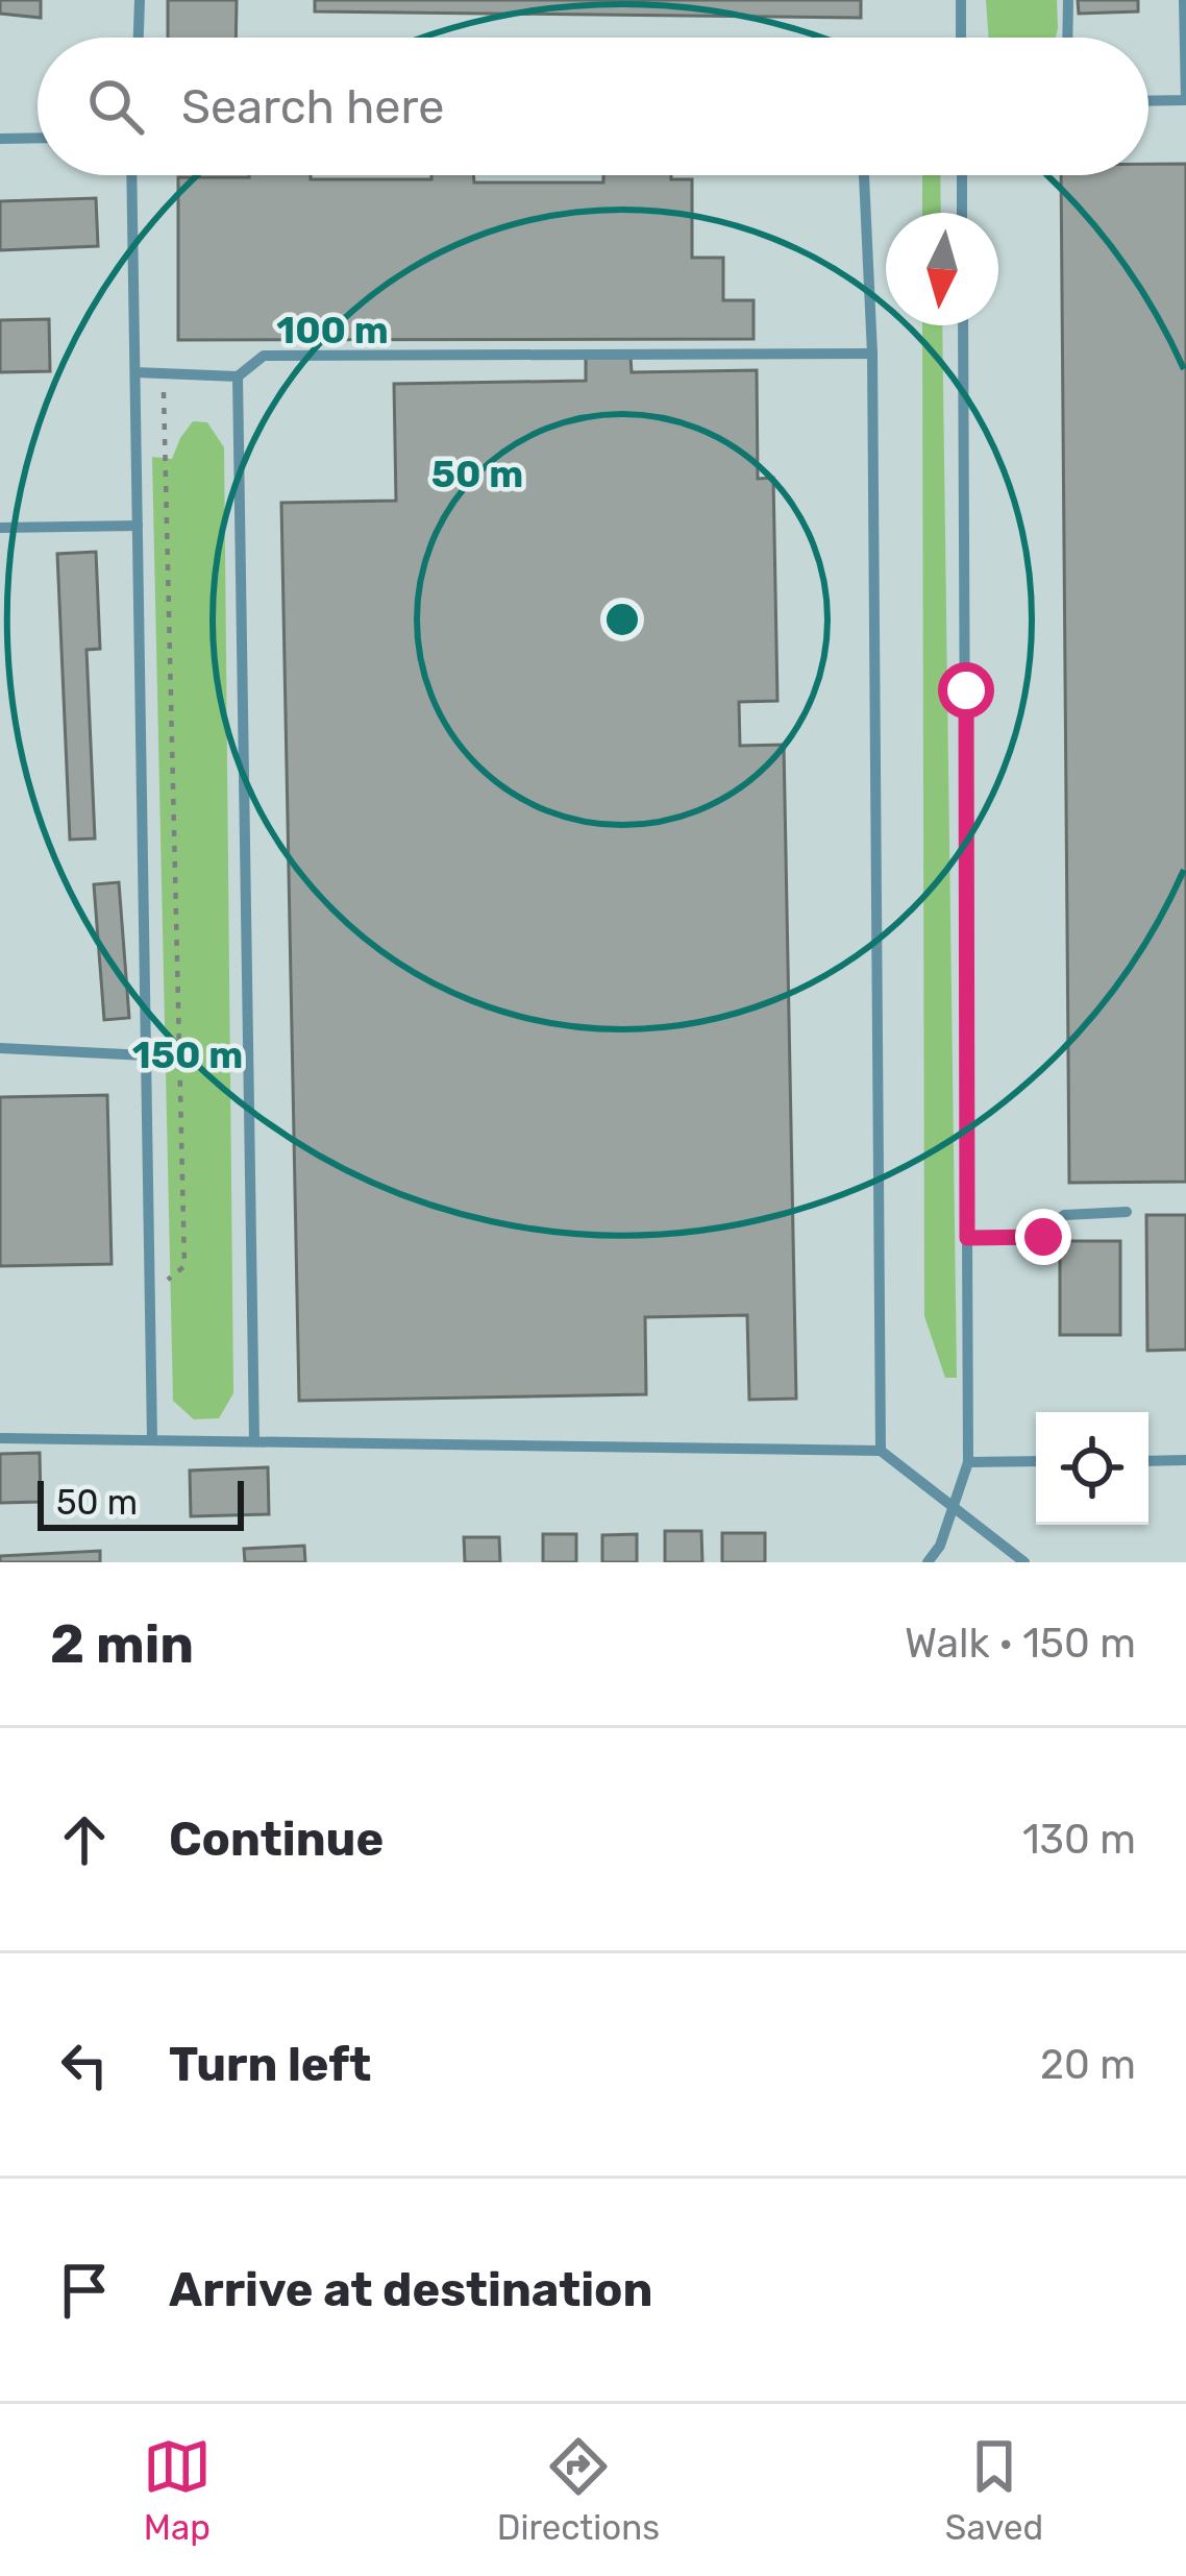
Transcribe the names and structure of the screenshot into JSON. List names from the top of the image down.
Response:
{
  "scale_bar": "50 m",
  "north": "bottom",
  "page": {
    "search": "Search here",
    "scale": "50 m",
    "heading": ["2 min", "Walk · 150 m"],
    "list": [
      ["Continue", "130 m"],
      ["Turn left", "20 m"],
      "Arrive at destination"
    ],
    "nav": ["Map", "Directions", "Saved"]
  },
  "rings": ["100 m", "50 m", "150 m"]
}
